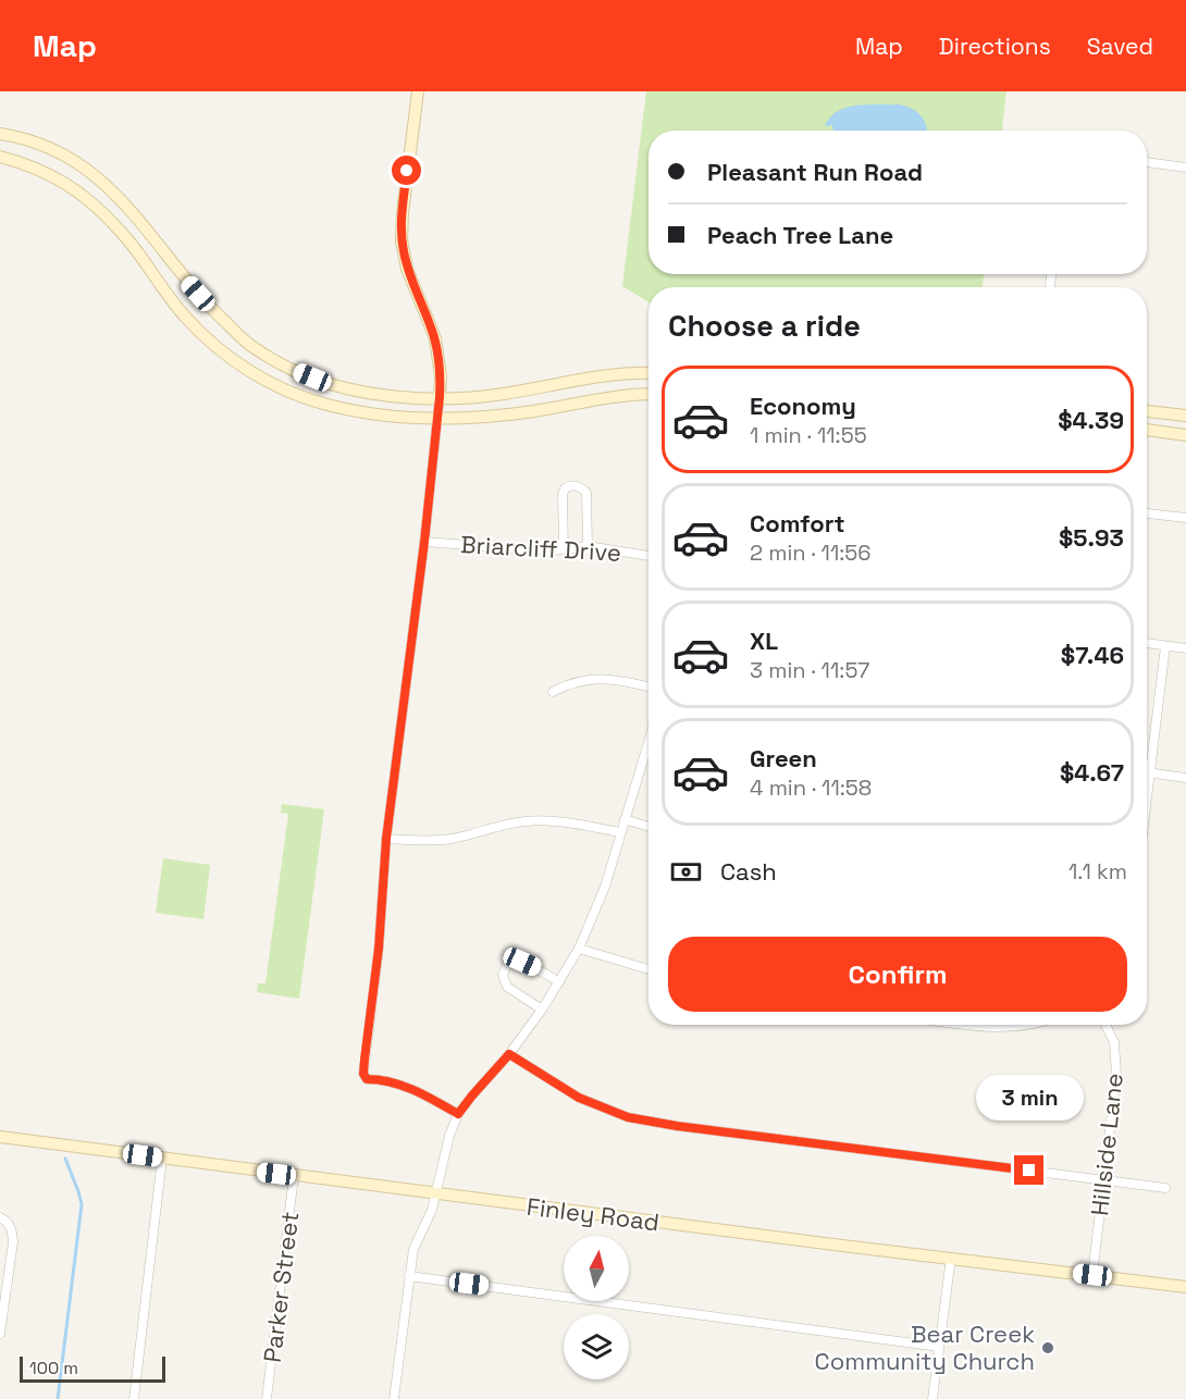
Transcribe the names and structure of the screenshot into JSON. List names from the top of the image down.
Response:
{
  "streets": {
    "main road": ["Finley Road"],
    "street": ["Briarcliff Drive", "Hillside Lane", "Parker Street"]
  },
  "crossings": [
    ["Hillside Lane", "Finley Road"],
    ["Finley Road", "Parker Street"]
  ],
  "places": ["Bear Creek Community Church"],
  "scale_bar": "100 m",
  "north": "top",
  "page": {
    "header": "Map",
    "nav": ["Map", "Directions", "Saved"],
    "banner": ["Pleasant Run Road", "Peach Tree Lane"],
    "heading": "Choose a ride",
    "list": [
      {
        "name": "Economy",
        "note": "1 min · 11:55",
        "value": "$4.39"
      },
      {
        "name": "Comfort",
        "note": "2 min · 11:56",
        "value": "$5.93"
      },
      {
        "name": "XL",
        "note": "3 min · 11:57",
        "value": "$7.46"
      },
      {
        "name": "Green",
        "note": "4 min · 11:58",
        "value": "$4.67"
      }
    ],
    "pay": ["Cash", "1.1 km"],
    "buttons": "Confirm",
    "bubble": "3 min",
    "scale": "100 m"
  }
}
